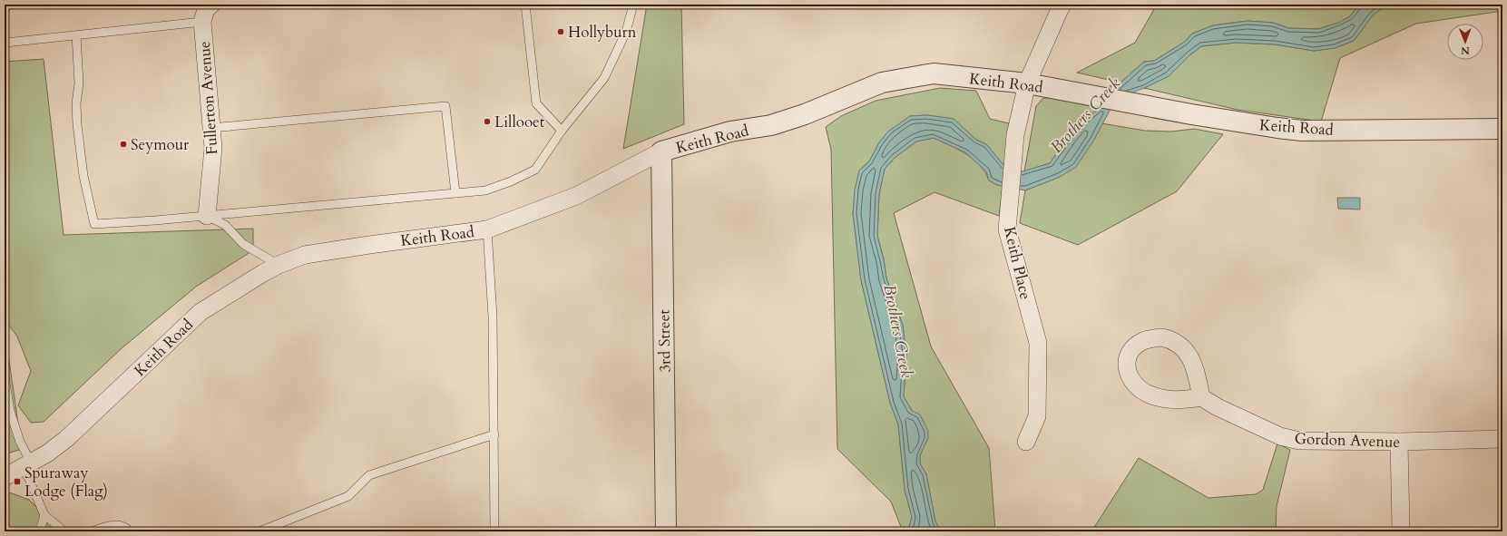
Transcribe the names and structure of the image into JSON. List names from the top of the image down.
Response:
{
  "streets": {
    "street": [
      "Keith Road",
      "Fullerton Avenue",
      "Keith Place",
      "3rd Street",
      "Gordon Avenue"
    ]
  },
  "crossings": [
    ["Keith Road", "Keith Place"],
    ["Keith Road", "3rd Street"]
  ],
  "water": ["Brothers Creek"],
  "places": {
    "other": ["Hollyburn", "Lillooet", "Seymour"],
    "transit": ["Spuraway Lodge (Flag)"]
  },
  "north": "bottom"
}
